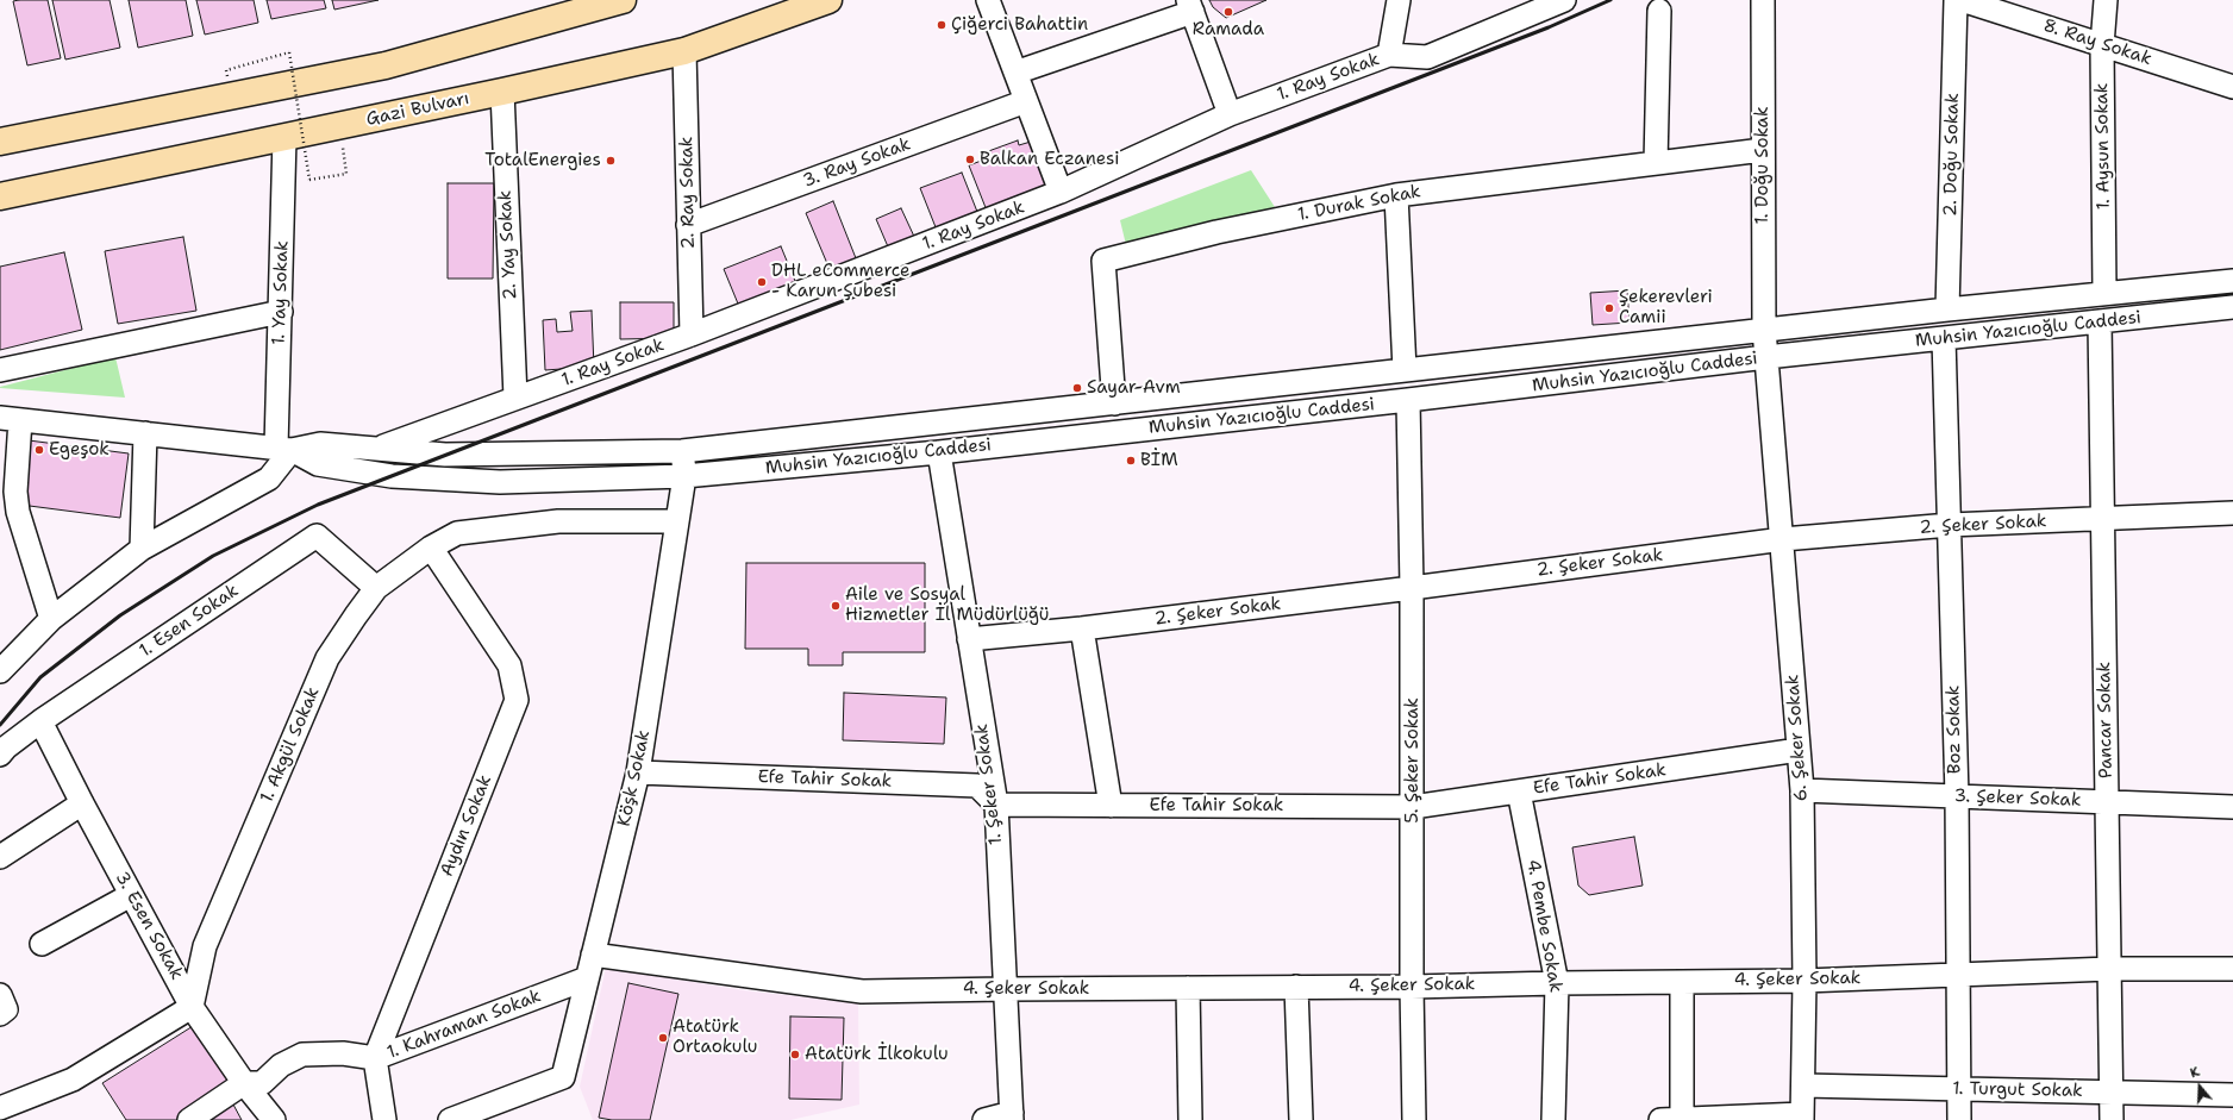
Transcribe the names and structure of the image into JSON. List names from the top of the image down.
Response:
{
  "streets": {
    "highway": ["Gazi Bulvarı"],
    "street": [
      "8. Ray Sokak",
      "1. Ray Sokak",
      "1. Aysun Sokak",
      "2. Doğu Sokak",
      "3. Ray Sokak",
      "1. Doğu Sokak",
      "2. Ray Sokak",
      "1. Durak Sokak",
      "2. Yay Sokak",
      "1. Yay Sokak",
      "Muhsin Yazıcıoğlu Caddesi",
      "2. Şeker Sokak",
      "1. Esen Sokak",
      "Pancar Sokak",
      "Boz Sokak",
      "6. Şeker Sokak",
      "1. Akgül Sokak",
      "5. Şeker Sokak",
      "Köşk Sokak",
      "Efe Tahir Sokak",
      "1. Şeker Sokak",
      "3. Şeker Sokak",
      "Aydın Sokak",
      "3. Esen Sokak",
      "4. Pembe Sokak",
      "4. Şeker Sokak",
      "1. Kahraman Sokak",
      "1. Turgut Sokak"
    ]
  },
  "crossings": [
    ["8. Ray Sokak", "1. Aysun Sokak"],
    ["1. Ray Sokak", "2. Ray Sokak"],
    ["1. Ray Sokak", "2. Yay Sokak"],
    ["1. Ray Sokak", "Muhsin Yazıcıoğlu Caddesi"],
    ["Gazi Bulvarı", "2. Ray Sokak"],
    ["Gazi Bulvarı", "2. Yay Sokak"],
    ["Gazi Bulvarı", "1. Yay Sokak"],
    ["1. Aysun Sokak", "Muhsin Yazıcıoğlu Caddesi"],
    ["2. Doğu Sokak", "Muhsin Yazıcıoğlu Caddesi"],
    ["3. Ray Sokak", "2. Ray Sokak"],
    ["1. Doğu Sokak", "1. Durak Sokak"],
    ["1. Doğu Sokak", "Muhsin Yazıcıoğlu Caddesi"],
    ["1. Doğu Sokak", "6. Şeker Sokak"],
    ["1. Durak Sokak", "Muhsin Yazıcıoğlu Caddesi"],
    ["1. Yay Sokak", "Muhsin Yazıcıoğlu Caddesi"],
    ["Muhsin Yazıcıoğlu Caddesi", "Pancar Sokak"],
    ["Muhsin Yazıcıoğlu Caddesi", "Boz Sokak"],
    ["Muhsin Yazıcıoğlu Caddesi", "6. Şeker Sokak"],
    ["Muhsin Yazıcıoğlu Caddesi", "5. Şeker Sokak"],
    ["Muhsin Yazıcıoğlu Caddesi", "Köşk Sokak"],
    ["Muhsin Yazıcıoğlu Caddesi", "1. Şeker Sokak"],
    ["2. Şeker Sokak", "Pancar Sokak"],
    ["2. Şeker Sokak", "Boz Sokak"],
    ["2. Şeker Sokak", "6. Şeker Sokak"],
    ["2. Şeker Sokak", "5. Şeker Sokak"],
    ["2. Şeker Sokak", "1. Şeker Sokak"],
    ["1. Esen Sokak", "1. Akgül Sokak"],
    ["1. Esen Sokak", "3. Esen Sokak"],
    ["Pancar Sokak", "3. Şeker Sokak"],
    ["Pancar Sokak", "4. Şeker Sokak"],
    ["Pancar Sokak", "1. Turgut Sokak"],
    ["Boz Sokak", "3. Şeker Sokak"],
    ["Boz Sokak", "4. Şeker Sokak"],
    ["Boz Sokak", "1. Turgut Sokak"],
    ["6. Şeker Sokak", "Efe Tahir Sokak"],
    ["6. Şeker Sokak", "3. Şeker Sokak"],
    ["6. Şeker Sokak", "4. Şeker Sokak"],
    ["6. Şeker Sokak", "1. Turgut Sokak"],
    ["1. Akgül Sokak", "Köşk Sokak"],
    ["1. Akgül Sokak", "Aydın Sokak"],
    ["1. Akgül Sokak", "3. Esen Sokak"],
    ["5. Şeker Sokak", "Efe Tahir Sokak"],
    ["5. Şeker Sokak", "4. Şeker Sokak"],
    ["Köşk Sokak", "Efe Tahir Sokak"],
    ["Köşk Sokak", "4. Şeker Sokak"],
    ["Köşk Sokak", "1. Kahraman Sokak"],
    ["Efe Tahir Sokak", "1. Şeker Sokak"],
    ["Efe Tahir Sokak", "4. Pembe Sokak"],
    ["1. Şeker Sokak", "4. Şeker Sokak"],
    ["Aydın Sokak", "1. Kahraman Sokak"],
    ["3. Esen Sokak", "1. Kahraman Sokak"],
    ["4. Pembe Sokak", "4. Şeker Sokak"]
  ],
  "places": [
    "Ramada",
    "Çiğerci Bahattin",
    "Balkan Eczanesi",
    "TotalEnergies",
    "DHL eCommerce - Karun Şubesi",
    "Şekerevleri Camii",
    "Sayar Avm",
    "Egeşok",
    "BİM",
    "Aile ve Sosyal Hizmetler İl Müdürlüğü",
    "Atatürk Ortaokulu",
    "Atatürk İlkokulu"
  ],
  "north": "top"
}
